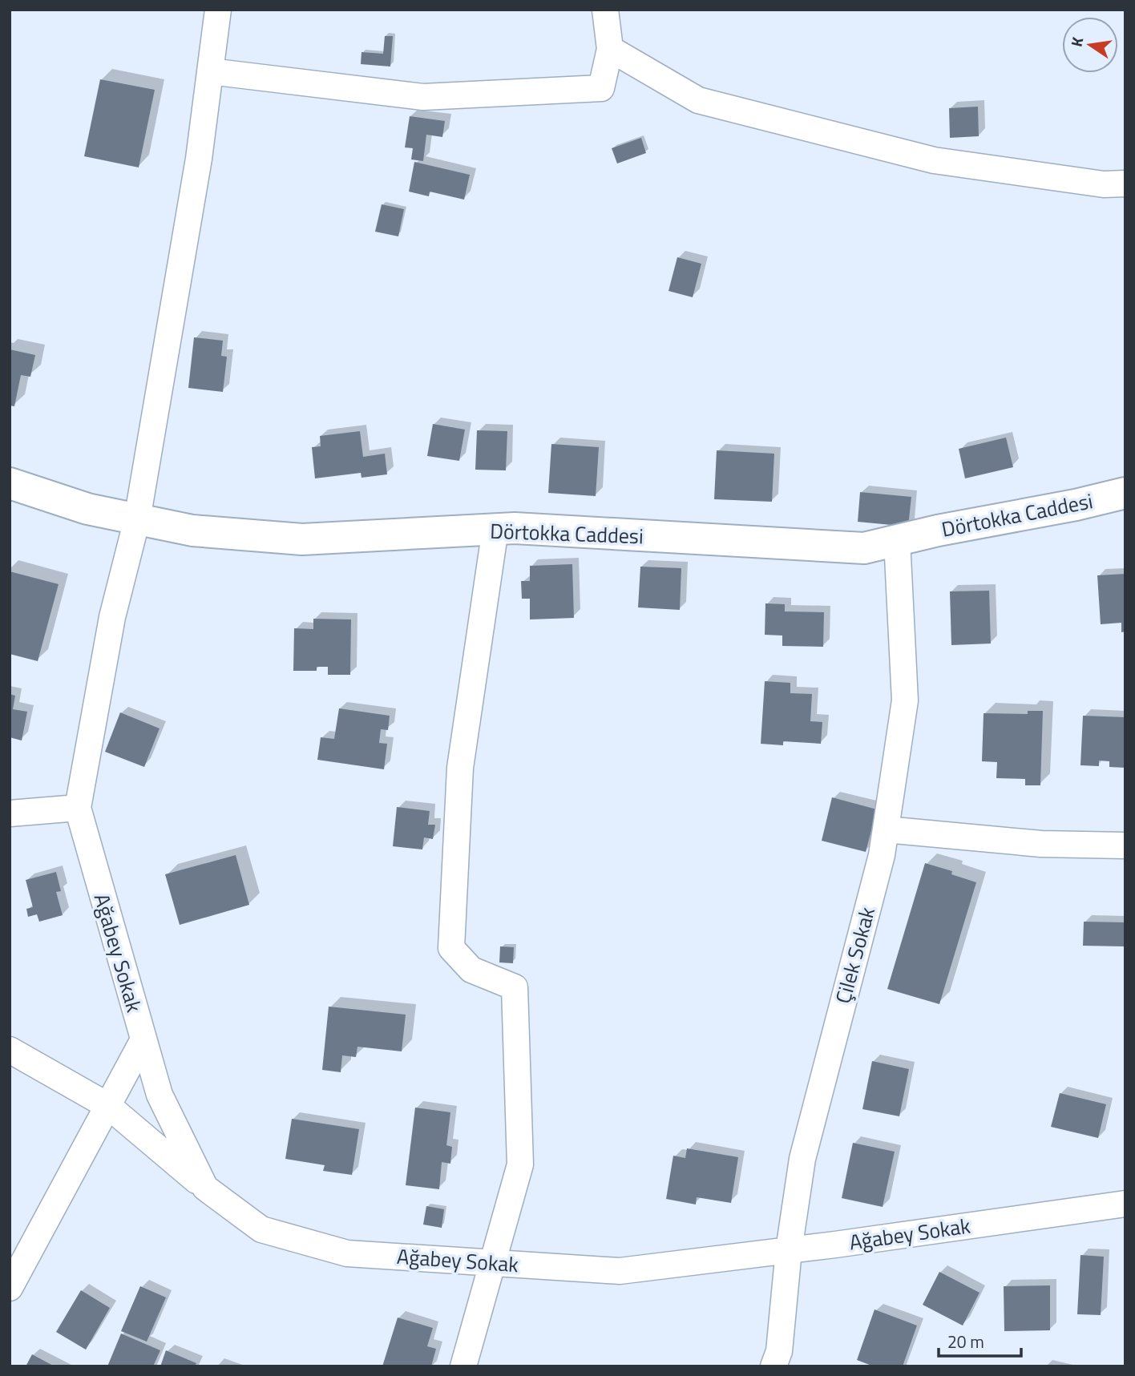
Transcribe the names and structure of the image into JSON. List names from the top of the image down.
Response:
{
  "streets": {
    "street": ["Dörtokka Caddesi", "Ağabey Sokak", "Çilek Sokak"]
  },
  "crossings": [
    ["Dörtokka Caddesi", "Çilek Sokak"],
    ["Ağabey Sokak", "Çilek Sokak"]
  ],
  "scale_bar": "20 m",
  "north": "left"
}
